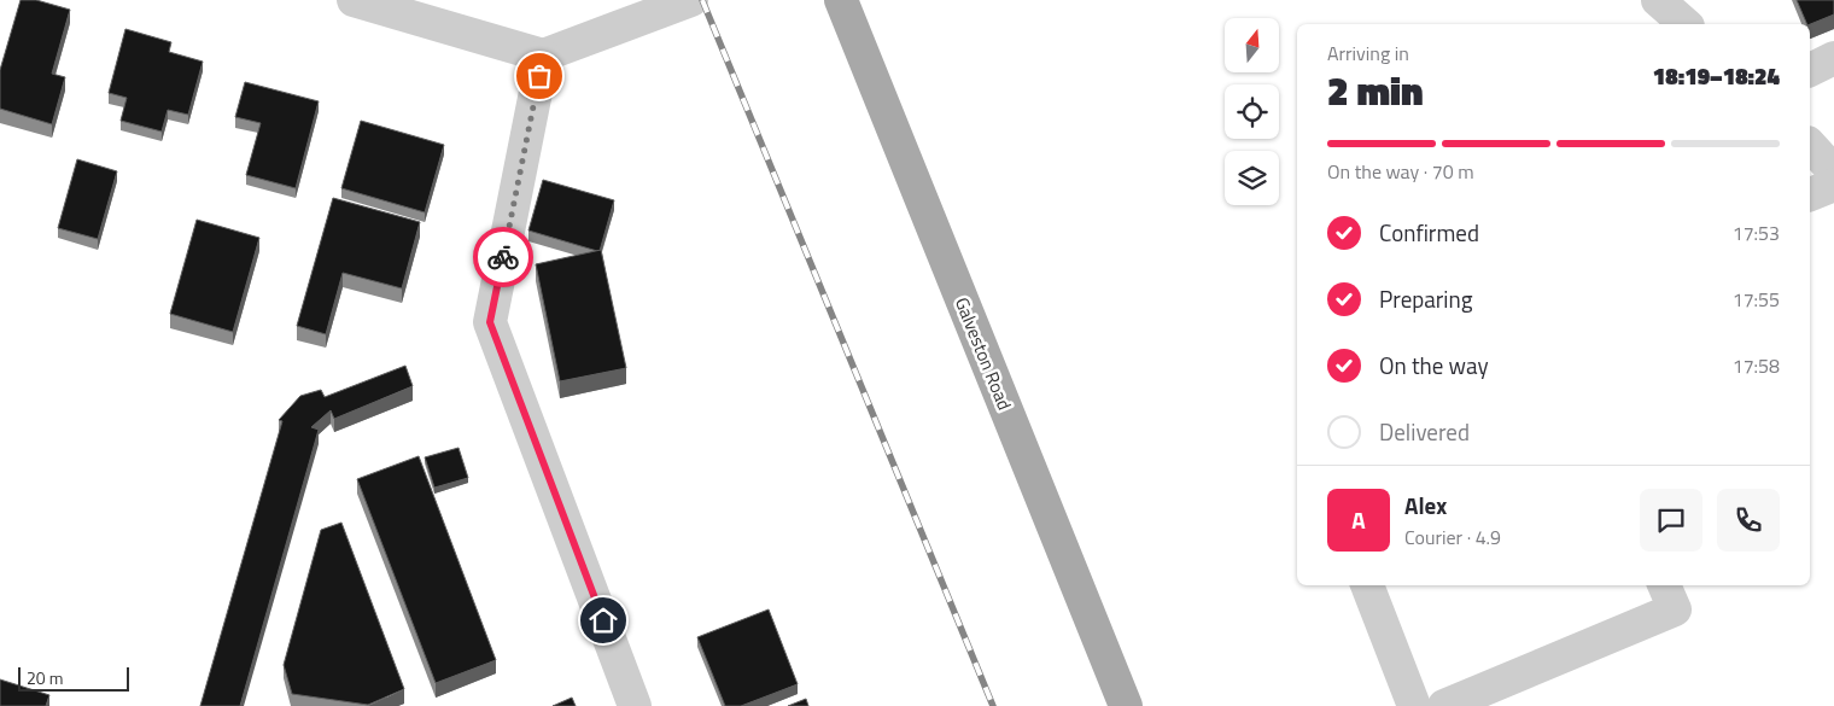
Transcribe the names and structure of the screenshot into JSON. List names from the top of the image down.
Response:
{
  "streets": {
    "main road": ["Galveston Road"]
  },
  "scale_bar": "20 m",
  "north": "top",
  "page": {
    "heading": ["2 min", "Arriving in", "18:19–18:24"],
    "panel": ["Alex", "Courier · 4.9"],
    "bar": "On the way · 70 m",
    "list": [
      ["Confirmed", "17:53"],
      ["Preparing", "17:55"],
      ["On the way", "17:58"],
      "Delivered"
    ],
    "round": "A",
    "scale": "20 m"
  }
}
